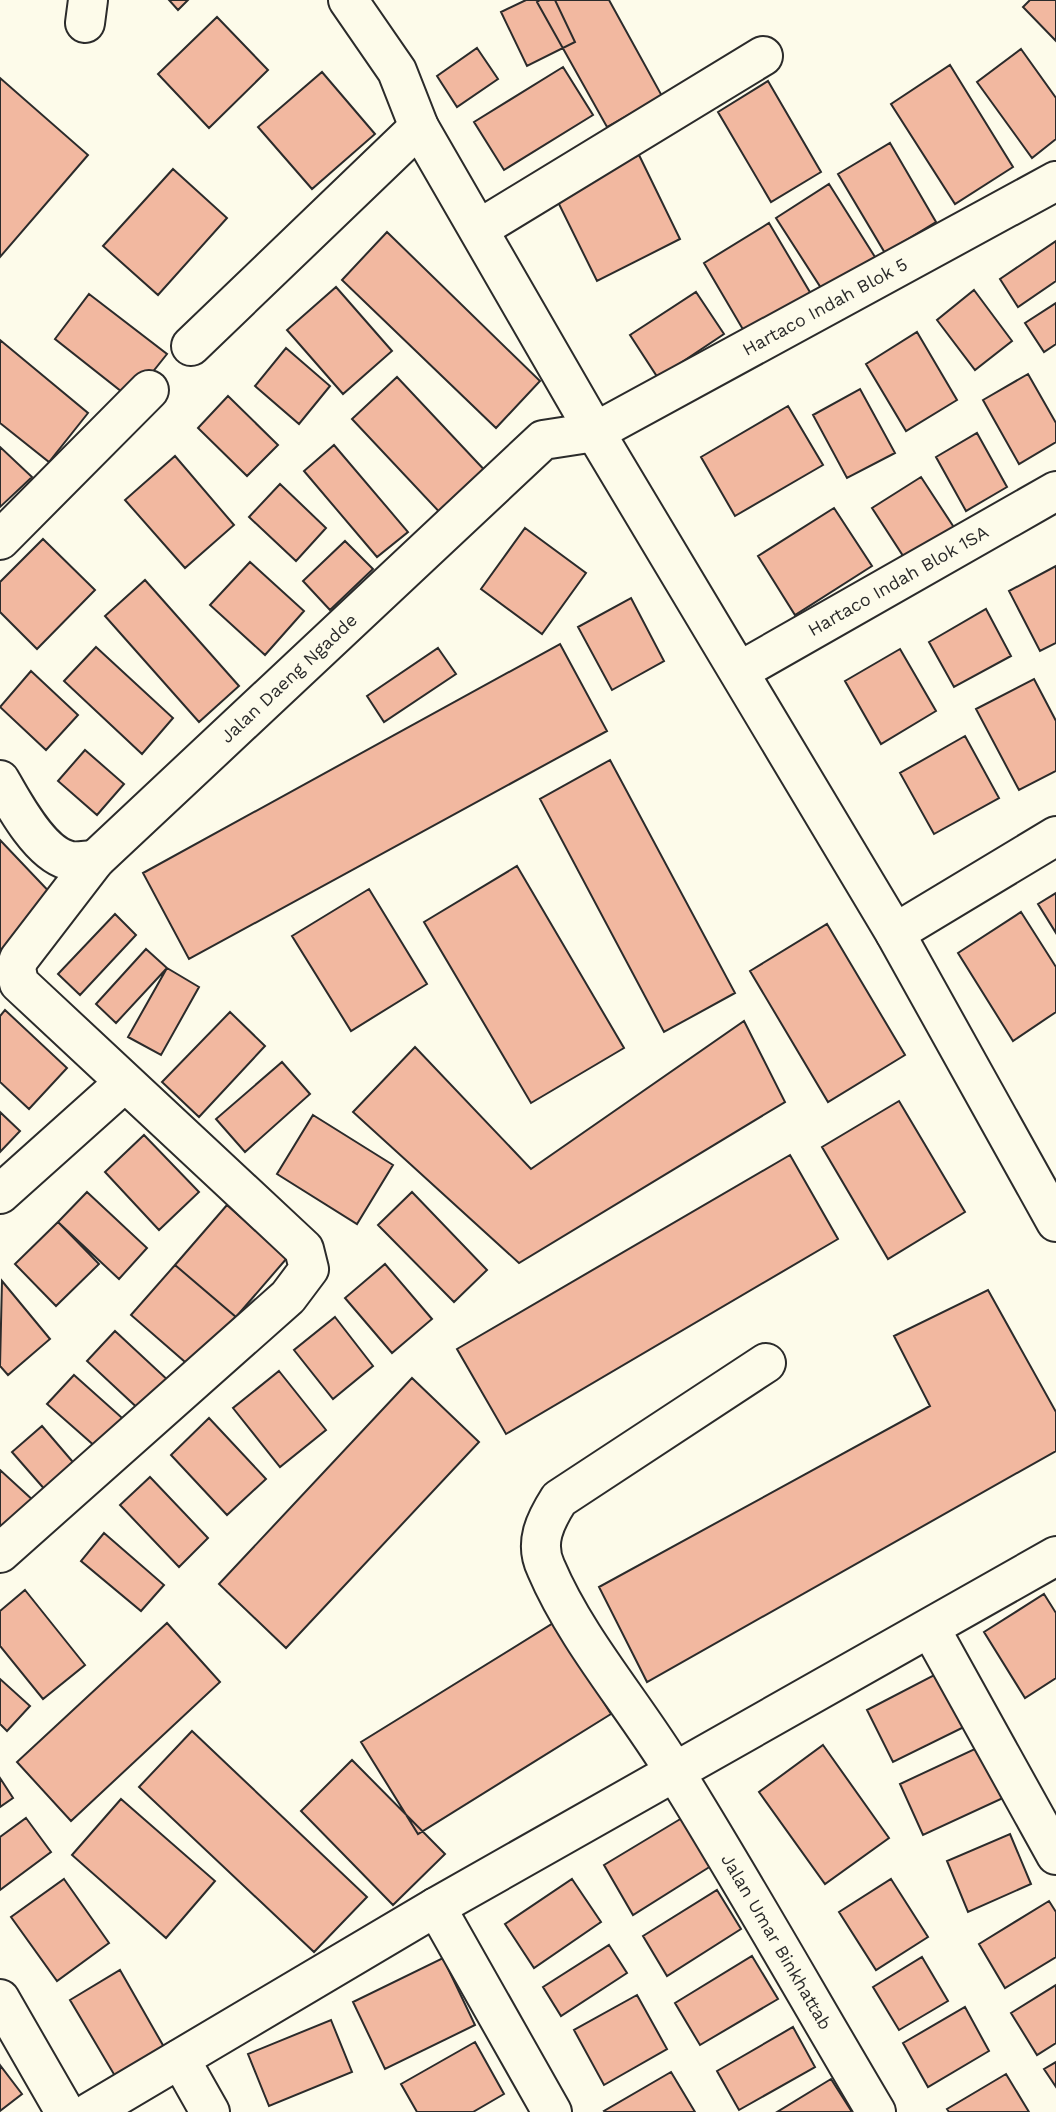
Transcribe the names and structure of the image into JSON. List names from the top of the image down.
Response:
{
  "streets": {
    "street": [
      "Hartaco Indah Blok 5",
      "Hartaco Indah Blok 1SA",
      "Jalan Daeng Ngadde",
      "Jalan Umar Binkhattab"
    ]
  },
  "crossings": [
    ["Hartaco Indah Blok 5", "Jalan Daeng Ngadde"]
  ]
}
